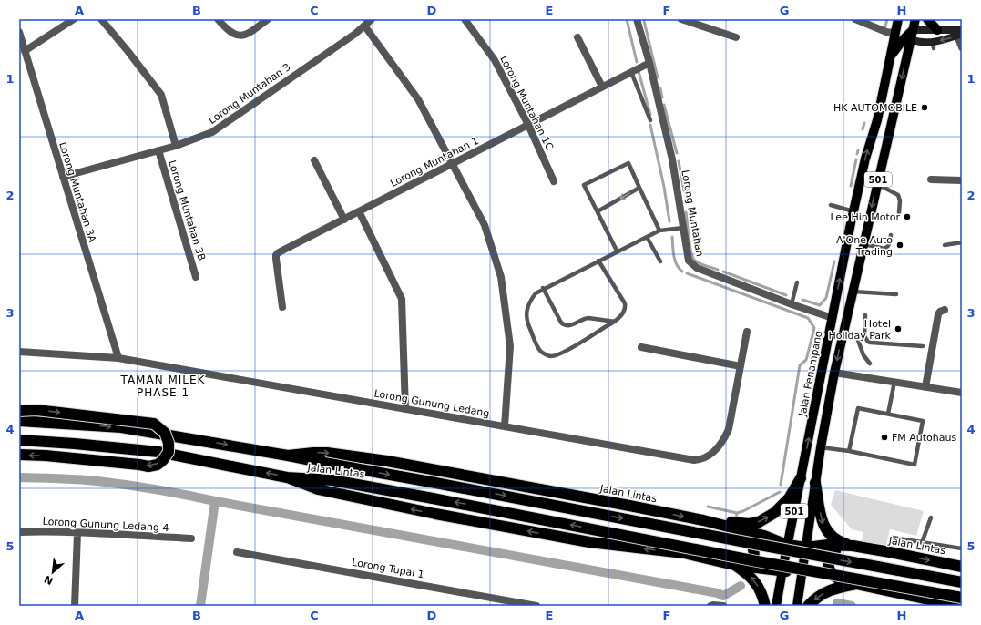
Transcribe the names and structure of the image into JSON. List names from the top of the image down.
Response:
{
  "streets": {
    "highway": ["Jalan Lintas"],
    "main road": ["501", "Jalan Penampang"],
    "street": [
      "Lorong Muntahan 3",
      "Lorong Muntahan 1C",
      "Lorong Muntahan 1",
      "Lorong Muntahan 3A",
      "Lorong Muntahan 3B",
      "Lorong Muntahan",
      "Lorong Gunung Ledang",
      "Lorong Gunung Ledang 4",
      "Lorong Tupai 1"
    ]
  },
  "crossings": [
    ["Lorong Muntahan 3", "Lorong Muntahan 3A"],
    ["Lorong Muntahan 3", "Lorong Muntahan 3B"],
    ["Lorong Muntahan 1C", "Lorong Muntahan 1"],
    ["Lorong Muntahan 1", "Lorong Muntahan"],
    ["501", "Jalan Lintas"],
    ["Lorong Muntahan 3A", "Lorong Gunung Ledang"],
    ["Lorong Muntahan", "Jalan Penampang"],
    ["Jalan Penampang", "Jalan Lintas"]
  ],
  "districts": ["TAMAN MILEK PHASE 1"],
  "places": [
    "HK AUTOMOBILE",
    "Lee Hin Motor",
    "A'One Auto Trading",
    "Hotel Holiday Park",
    "FM Autohaus"
  ],
  "north": "bottom left",
  "grid": {
    "columns": [
      "A",
      "B",
      "C",
      "D",
      "E",
      "F",
      "G",
      "H"
    ],
    "rows": [
      "1",
      "2",
      "3",
      "4",
      "5"
    ]
  }
}
